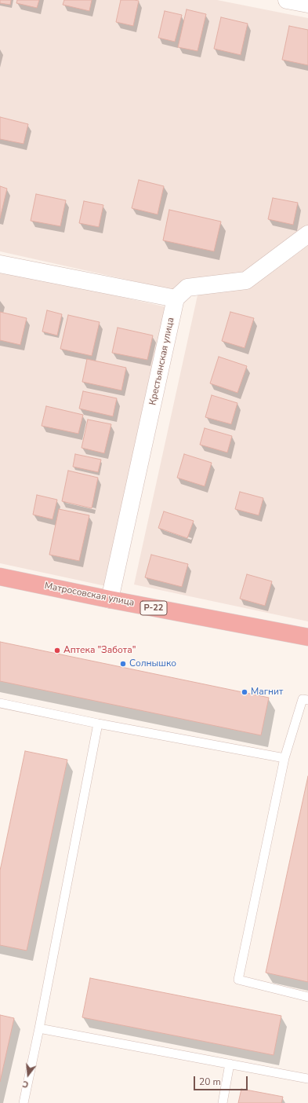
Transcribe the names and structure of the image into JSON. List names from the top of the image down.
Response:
{
  "streets": {
    "highway": ["Матросовская улица", "Р-22"],
    "street": ["Крестьянская улица"]
  },
  "crossings": [
    ["Крестьянская улица", "Матросовская улица"]
  ],
  "places": ["Аптека \"Забота\"", "Солнышко", "Магнит"],
  "scale_bar": "20 m",
  "north": "bottom"
}
